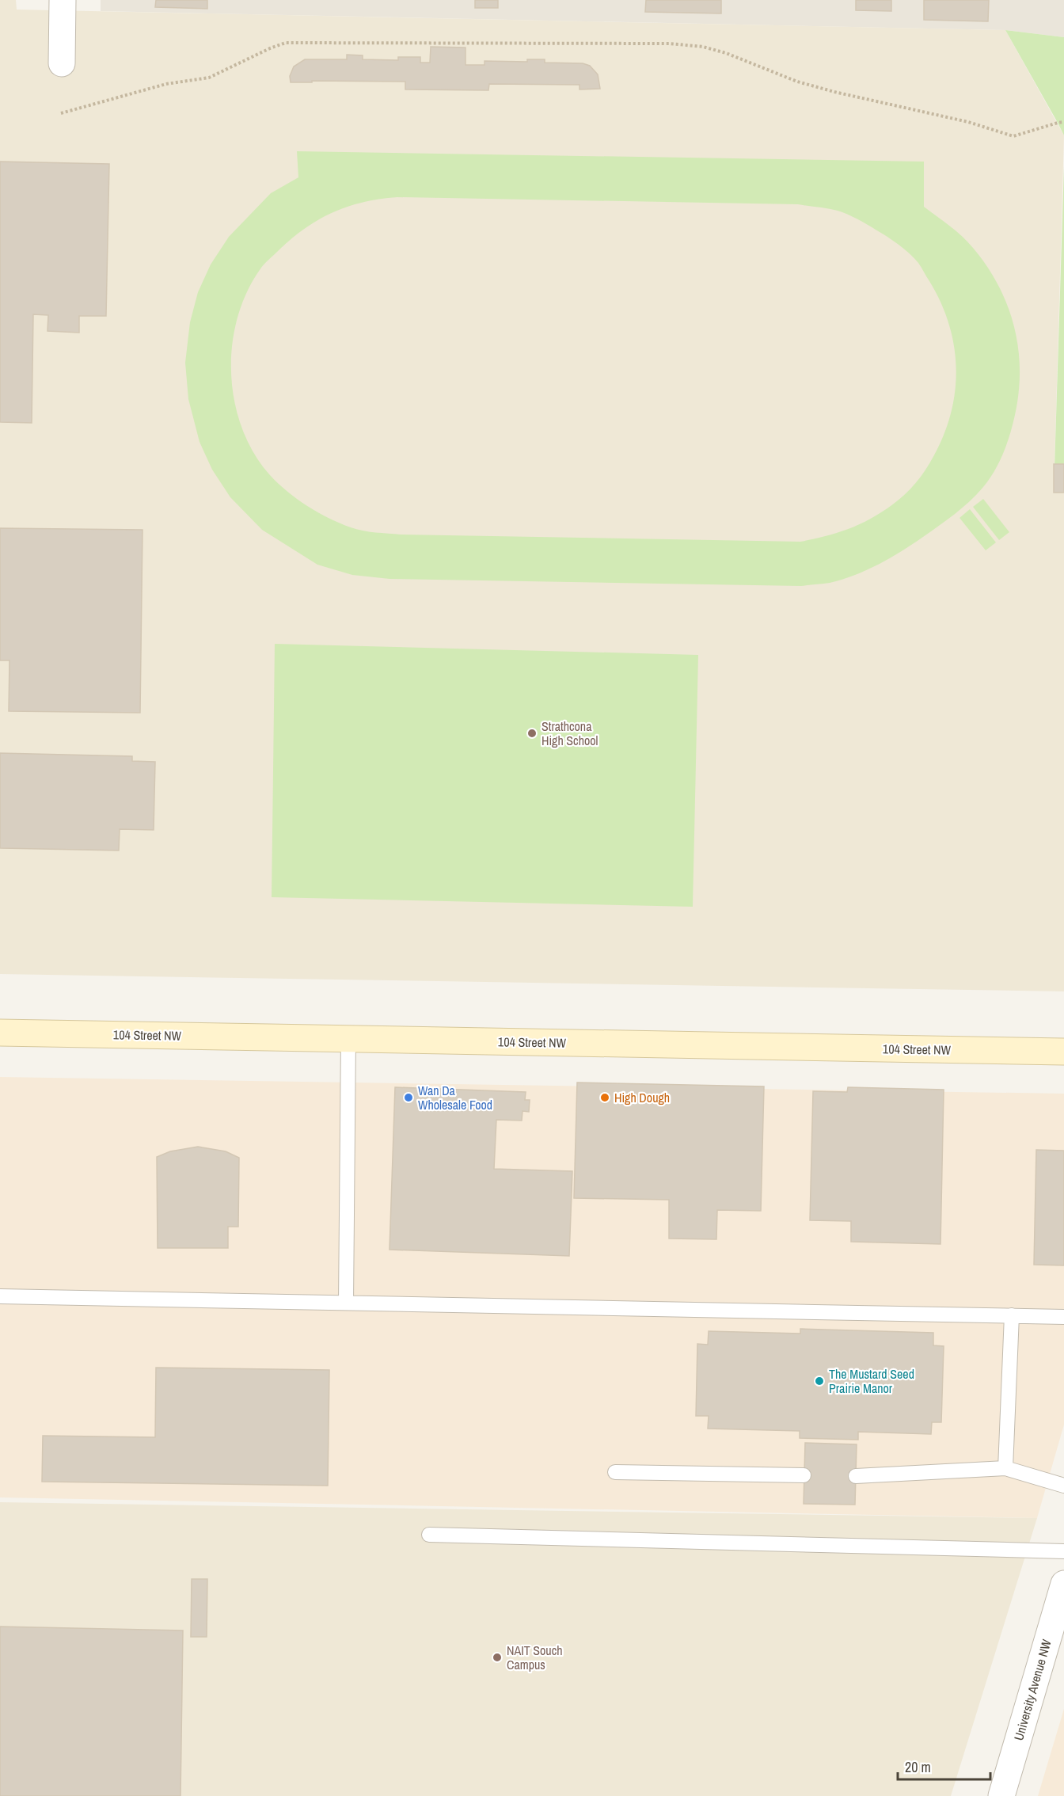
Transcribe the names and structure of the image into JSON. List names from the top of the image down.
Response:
{
  "streets": {
    "main road": ["104 Street NW"],
    "street": ["University Avenue NW"]
  },
  "places": [
    "Strathcona High School",
    "Wan Da Wholesale Food",
    "High Dough",
    "The Mustard Seed Prairie Manor",
    "NAIT Souch Campus"
  ],
  "scale_bar": "20 m"
}
